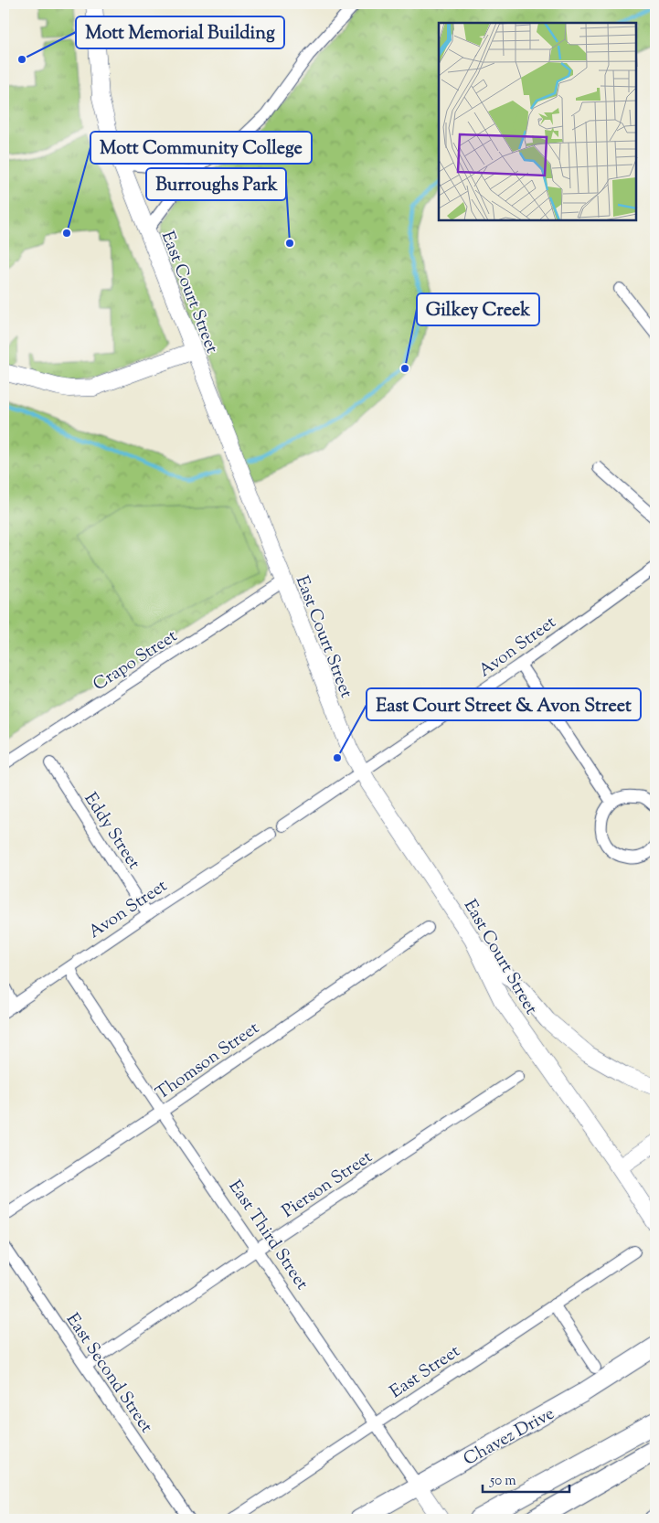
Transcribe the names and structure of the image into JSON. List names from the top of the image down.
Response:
{
  "streets": {
    "main road": ["East Court Street", "East Third Street", "Chavez Drive"],
    "street": [
      "Avon Street",
      "Crapo Street",
      "Eddy Street",
      "Thomson Street",
      "Pierson Street",
      "East Street",
      "East Second Street"
    ]
  },
  "crossings": [
    ["East Court Street", "Avon Street"],
    ["East Court Street", "Crapo Street"],
    ["Avon Street", "Eddy Street"],
    ["Avon Street", "East Third Street"],
    ["Thomson Street", "East Third Street"],
    ["Pierson Street", "East Third Street"],
    ["Pierson Street", "East Second Street"],
    ["East Third Street", "East Street"],
    ["East Third Street", "Chavez Drive"]
  ],
  "places": [
    "Mott Memorial Building",
    "Mott Community College",
    "Burroughs Park",
    "Gilkey Creek",
    "East Court Street & Avon Street"
  ],
  "scale_bar": "50 m"
}
